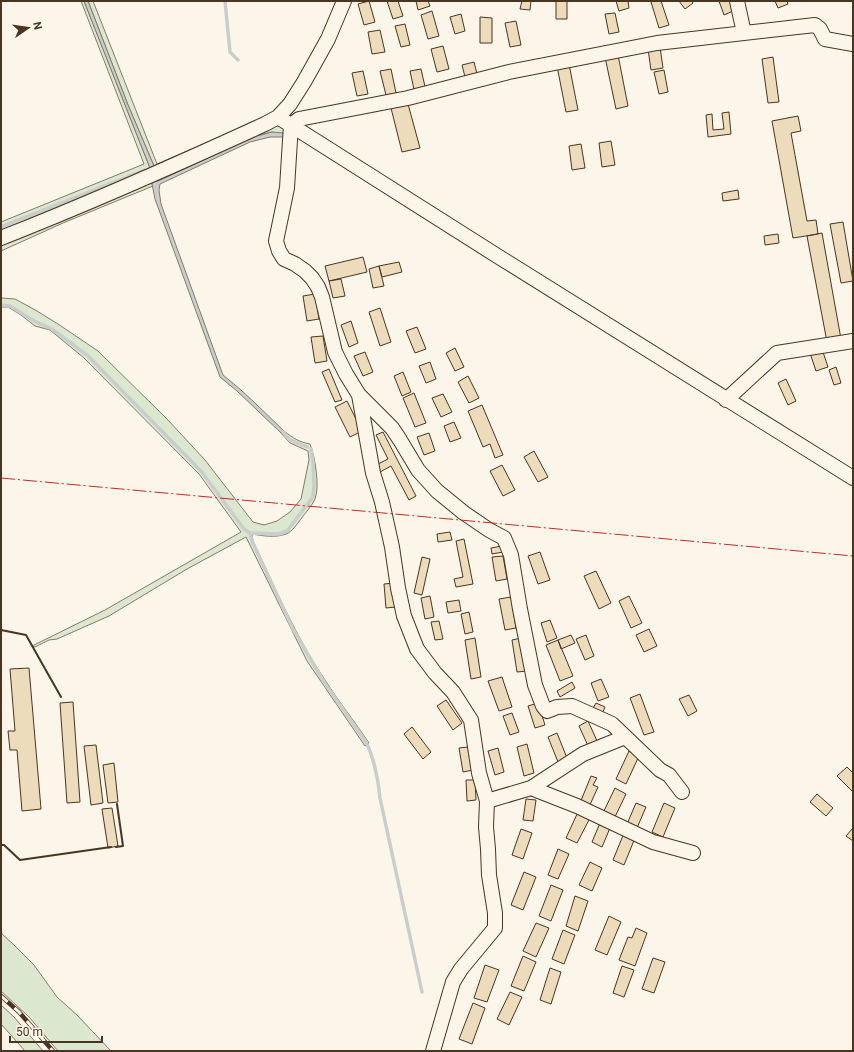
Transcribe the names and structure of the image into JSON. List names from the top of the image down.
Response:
{
  "scale_bar": "50 m",
  "north": "right"
}
